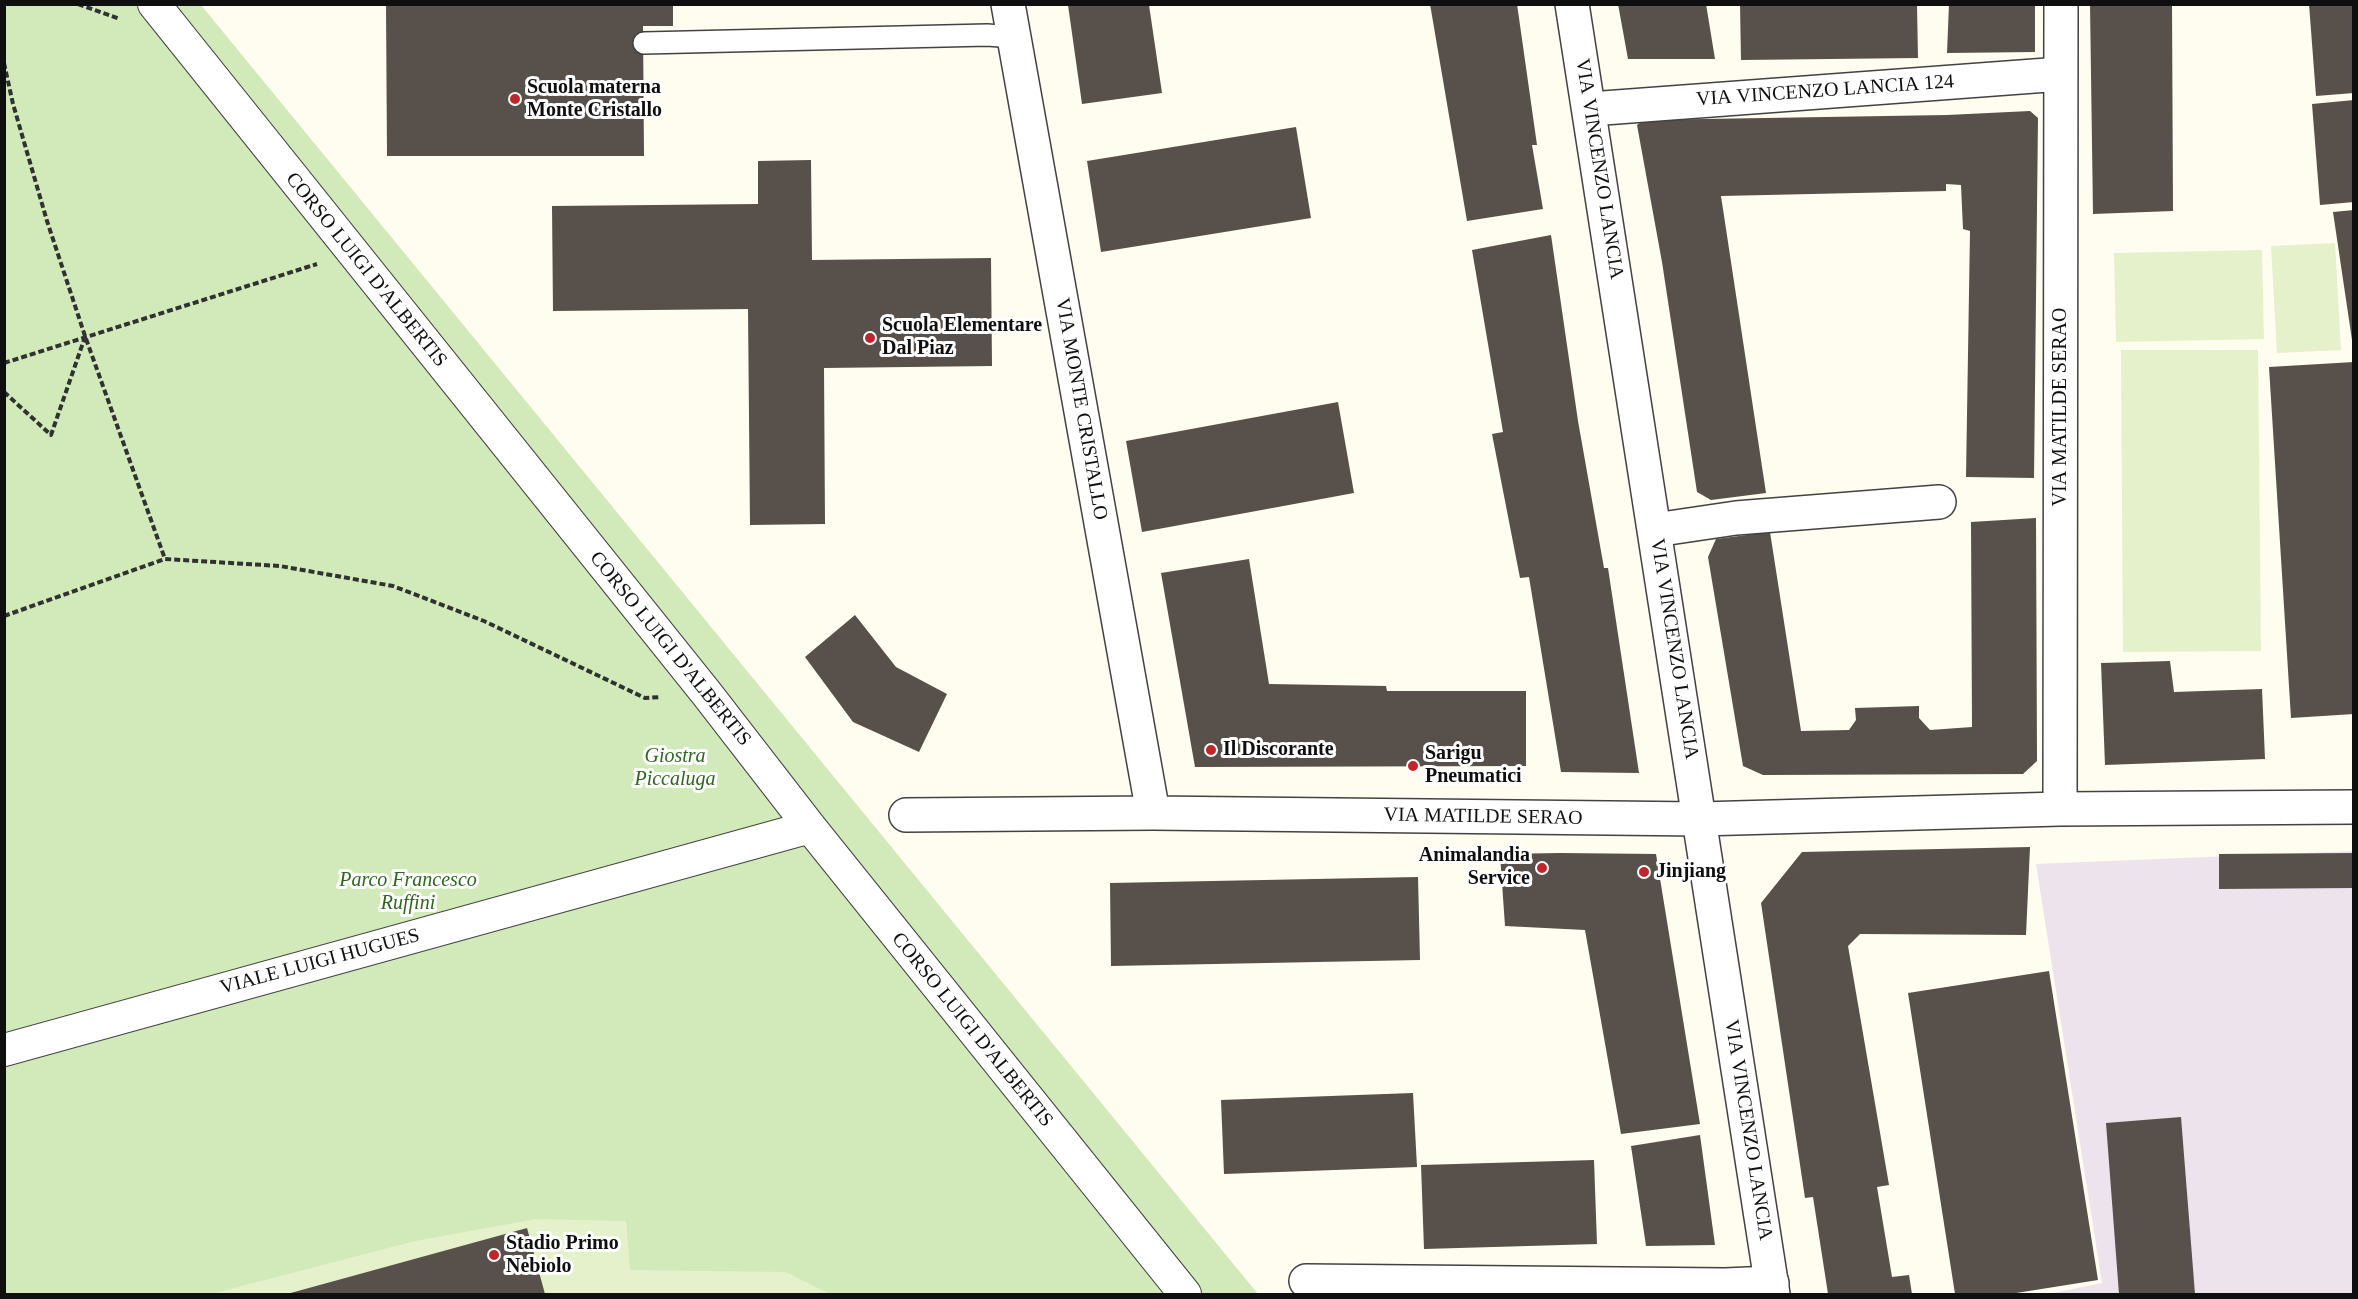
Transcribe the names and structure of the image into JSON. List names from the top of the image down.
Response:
{
  "streets": {
    "street": [
      "VIA VINCENZO LANCIA 124",
      "VIA VINCENZO LANCIA",
      "CORSO LUIGI D'ALBERTIS",
      "VIA MATILDE SERAO",
      "VIA MONTE CRISTALLO",
      "VIALE LUIGI HUGUES"
    ]
  },
  "crossings": [
    ["VIA VINCENZO LANCIA 124", "VIA VINCENZO LANCIA"],
    ["VIA VINCENZO LANCIA 124", "VIA MATILDE SERAO"],
    ["VIA VINCENZO LANCIA", "VIA MATILDE SERAO"],
    ["CORSO LUIGI D'ALBERTIS", "VIALE LUIGI HUGUES"],
    ["VIA MATILDE SERAO", "VIA MONTE CRISTALLO"]
  ],
  "parks": ["Giostra Piccaluga", "Parco Francesco Ruffini"],
  "places": [
    "Scuola materna Monte Cristallo",
    "Scuola Elementare Dal Piaz",
    "Il Discorante",
    "Sarigu Pneumatici",
    "Animalandia Service",
    "Jinjiang",
    "Stadio Primo Nebiolo"
  ]
}
